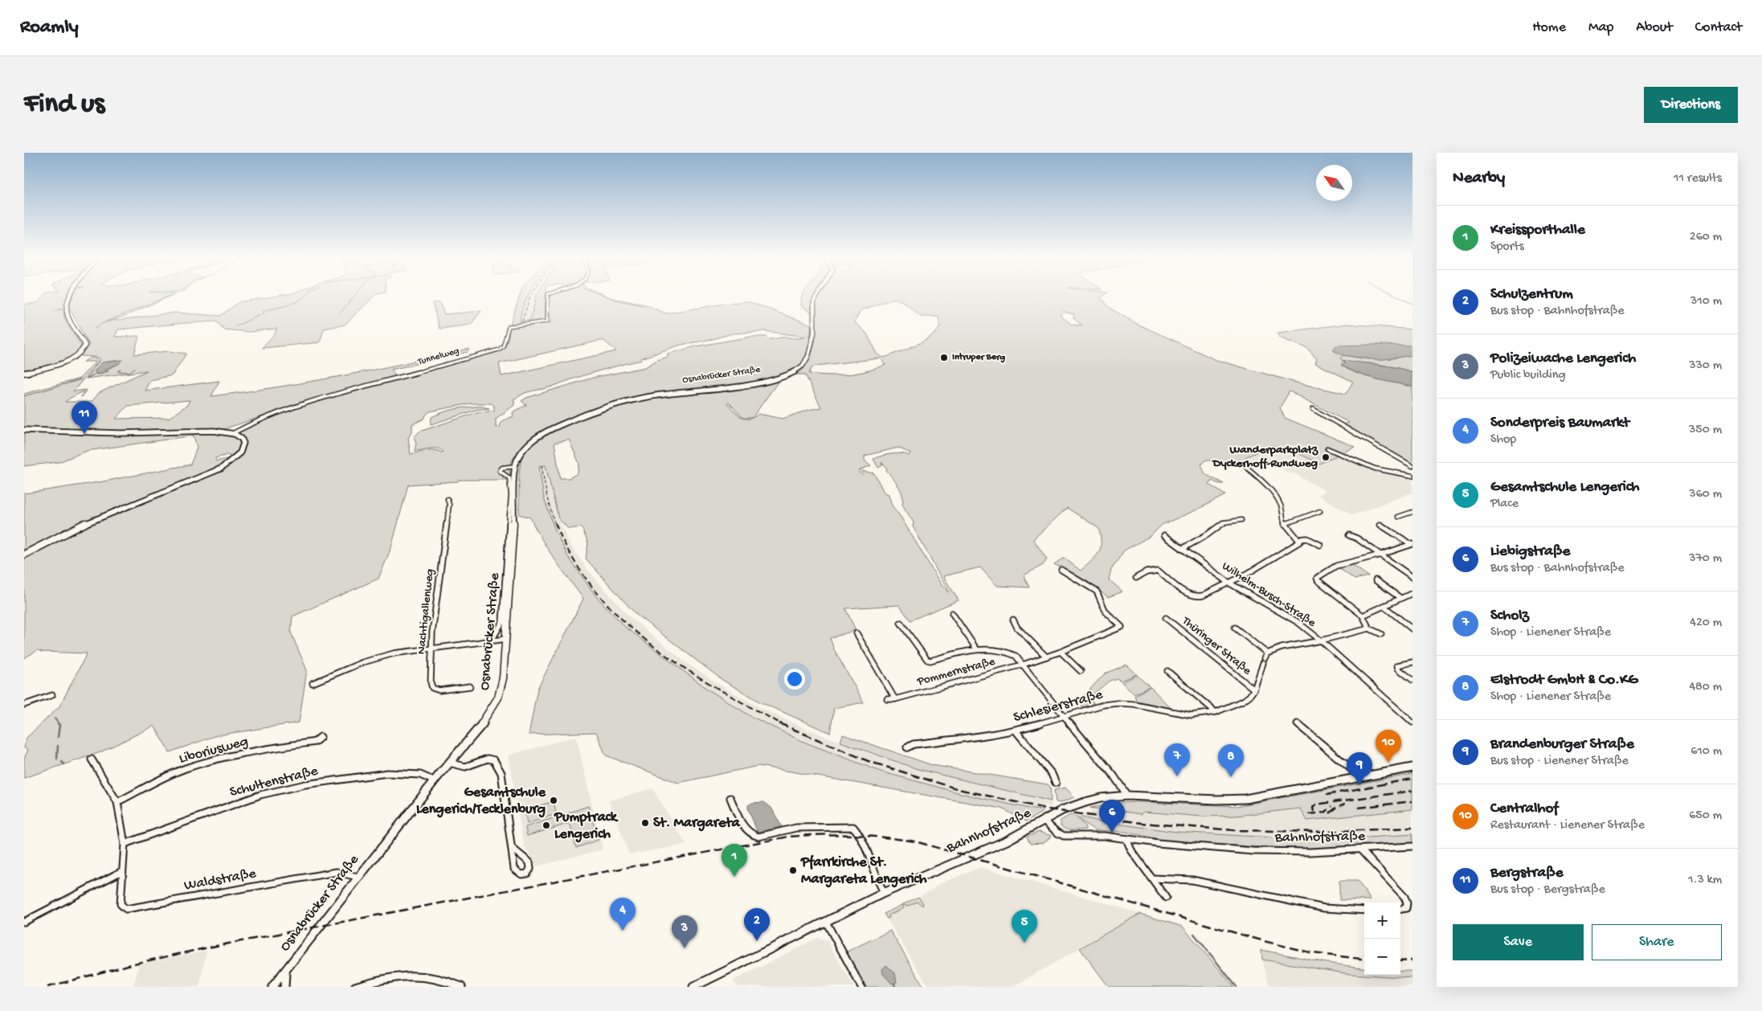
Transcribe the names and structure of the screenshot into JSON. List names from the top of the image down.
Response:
{
  "streets": {
    "main road": ["Osnabrücker Straße", "Bahnhofstraße"],
    "street": [
      "Tunnelweg",
      "Wilhelm-Busch-Straße",
      "Nachtigallenweg",
      "Thüringer Straße",
      "Pommernstraße",
      "Schlesierstraße",
      "Liboriusweg",
      "Schultenstraße",
      "Waldstraße"
    ]
  },
  "crossings": [
    ["Osnabrücker Straße", "Schultenstraße"],
    ["Osnabrücker Straße", "Waldstraße"],
    ["Thüringer Straße", "Schlesierstraße"]
  ],
  "places": [
    "Intruper Berg",
    "Wanderparkplatz Dyckerhoff-Rundweg",
    "Gesamtschule Lengerich/Tecklenburg",
    "St. Margareta",
    "Pumptrack Lengerich",
    "Pfarrkirche St. Margareta Lengerich"
  ],
  "north": "top left",
  "page": {
    "header": "Roamly",
    "nav": [
      "Home",
      "Map",
      "About",
      "Contact"
    ],
    "buttons": [
      "Directions",
      ["Save", "Share"]
    ],
    "title": "Find us",
    "heading": ["Nearby", "11 results"],
    "list": [
      {
        "mark": "1",
        "name": "Kreissporthalle",
        "note": "Sports",
        "value": "260 m"
      },
      {
        "mark": "2",
        "name": "Schulzentrum",
        "note": "Bus stop · Bahnhofstraße",
        "value": "310 m"
      },
      {
        "mark": "3",
        "name": "Polizeiwache Lengerich",
        "note": "Public building",
        "value": "330 m"
      },
      {
        "mark": "4",
        "name": "Sonderpreis Baumarkt",
        "note": "Shop",
        "value": "350 m"
      },
      {
        "mark": "5",
        "name": "Gesamtschule Lengerich",
        "note": "Place",
        "value": "360 m"
      },
      {
        "mark": "6",
        "name": "Liebigstraße",
        "note": "Bus stop · Bahnhofstraße",
        "value": "370 m"
      },
      {
        "mark": "7",
        "name": "Scholz",
        "note": "Shop · Lienener Straße",
        "value": "420 m"
      },
      {
        "mark": "8",
        "name": "Elstrodt GmbH & Co.KG",
        "note": "Shop · Lienener Straße",
        "value": "480 m"
      },
      {
        "mark": "9",
        "name": "Brandenburger Straße",
        "note": "Bus stop · Lienener Straße",
        "value": "610 m"
      },
      {
        "mark": "10",
        "name": "Centralhof",
        "note": "Restaurant · Lienener Straße",
        "value": "650 m"
      },
      {
        "mark": "11",
        "name": "Bergstraße",
        "note": "Bus stop · Bergstraße",
        "value": "1.3 km"
      }
    ],
    "pins": [
      "11",
      "10",
      "7",
      "8",
      "9",
      "6",
      "1",
      "4",
      "2",
      "5",
      "3"
    ],
    "map_buttons": ["+", "−"]
  }
}
